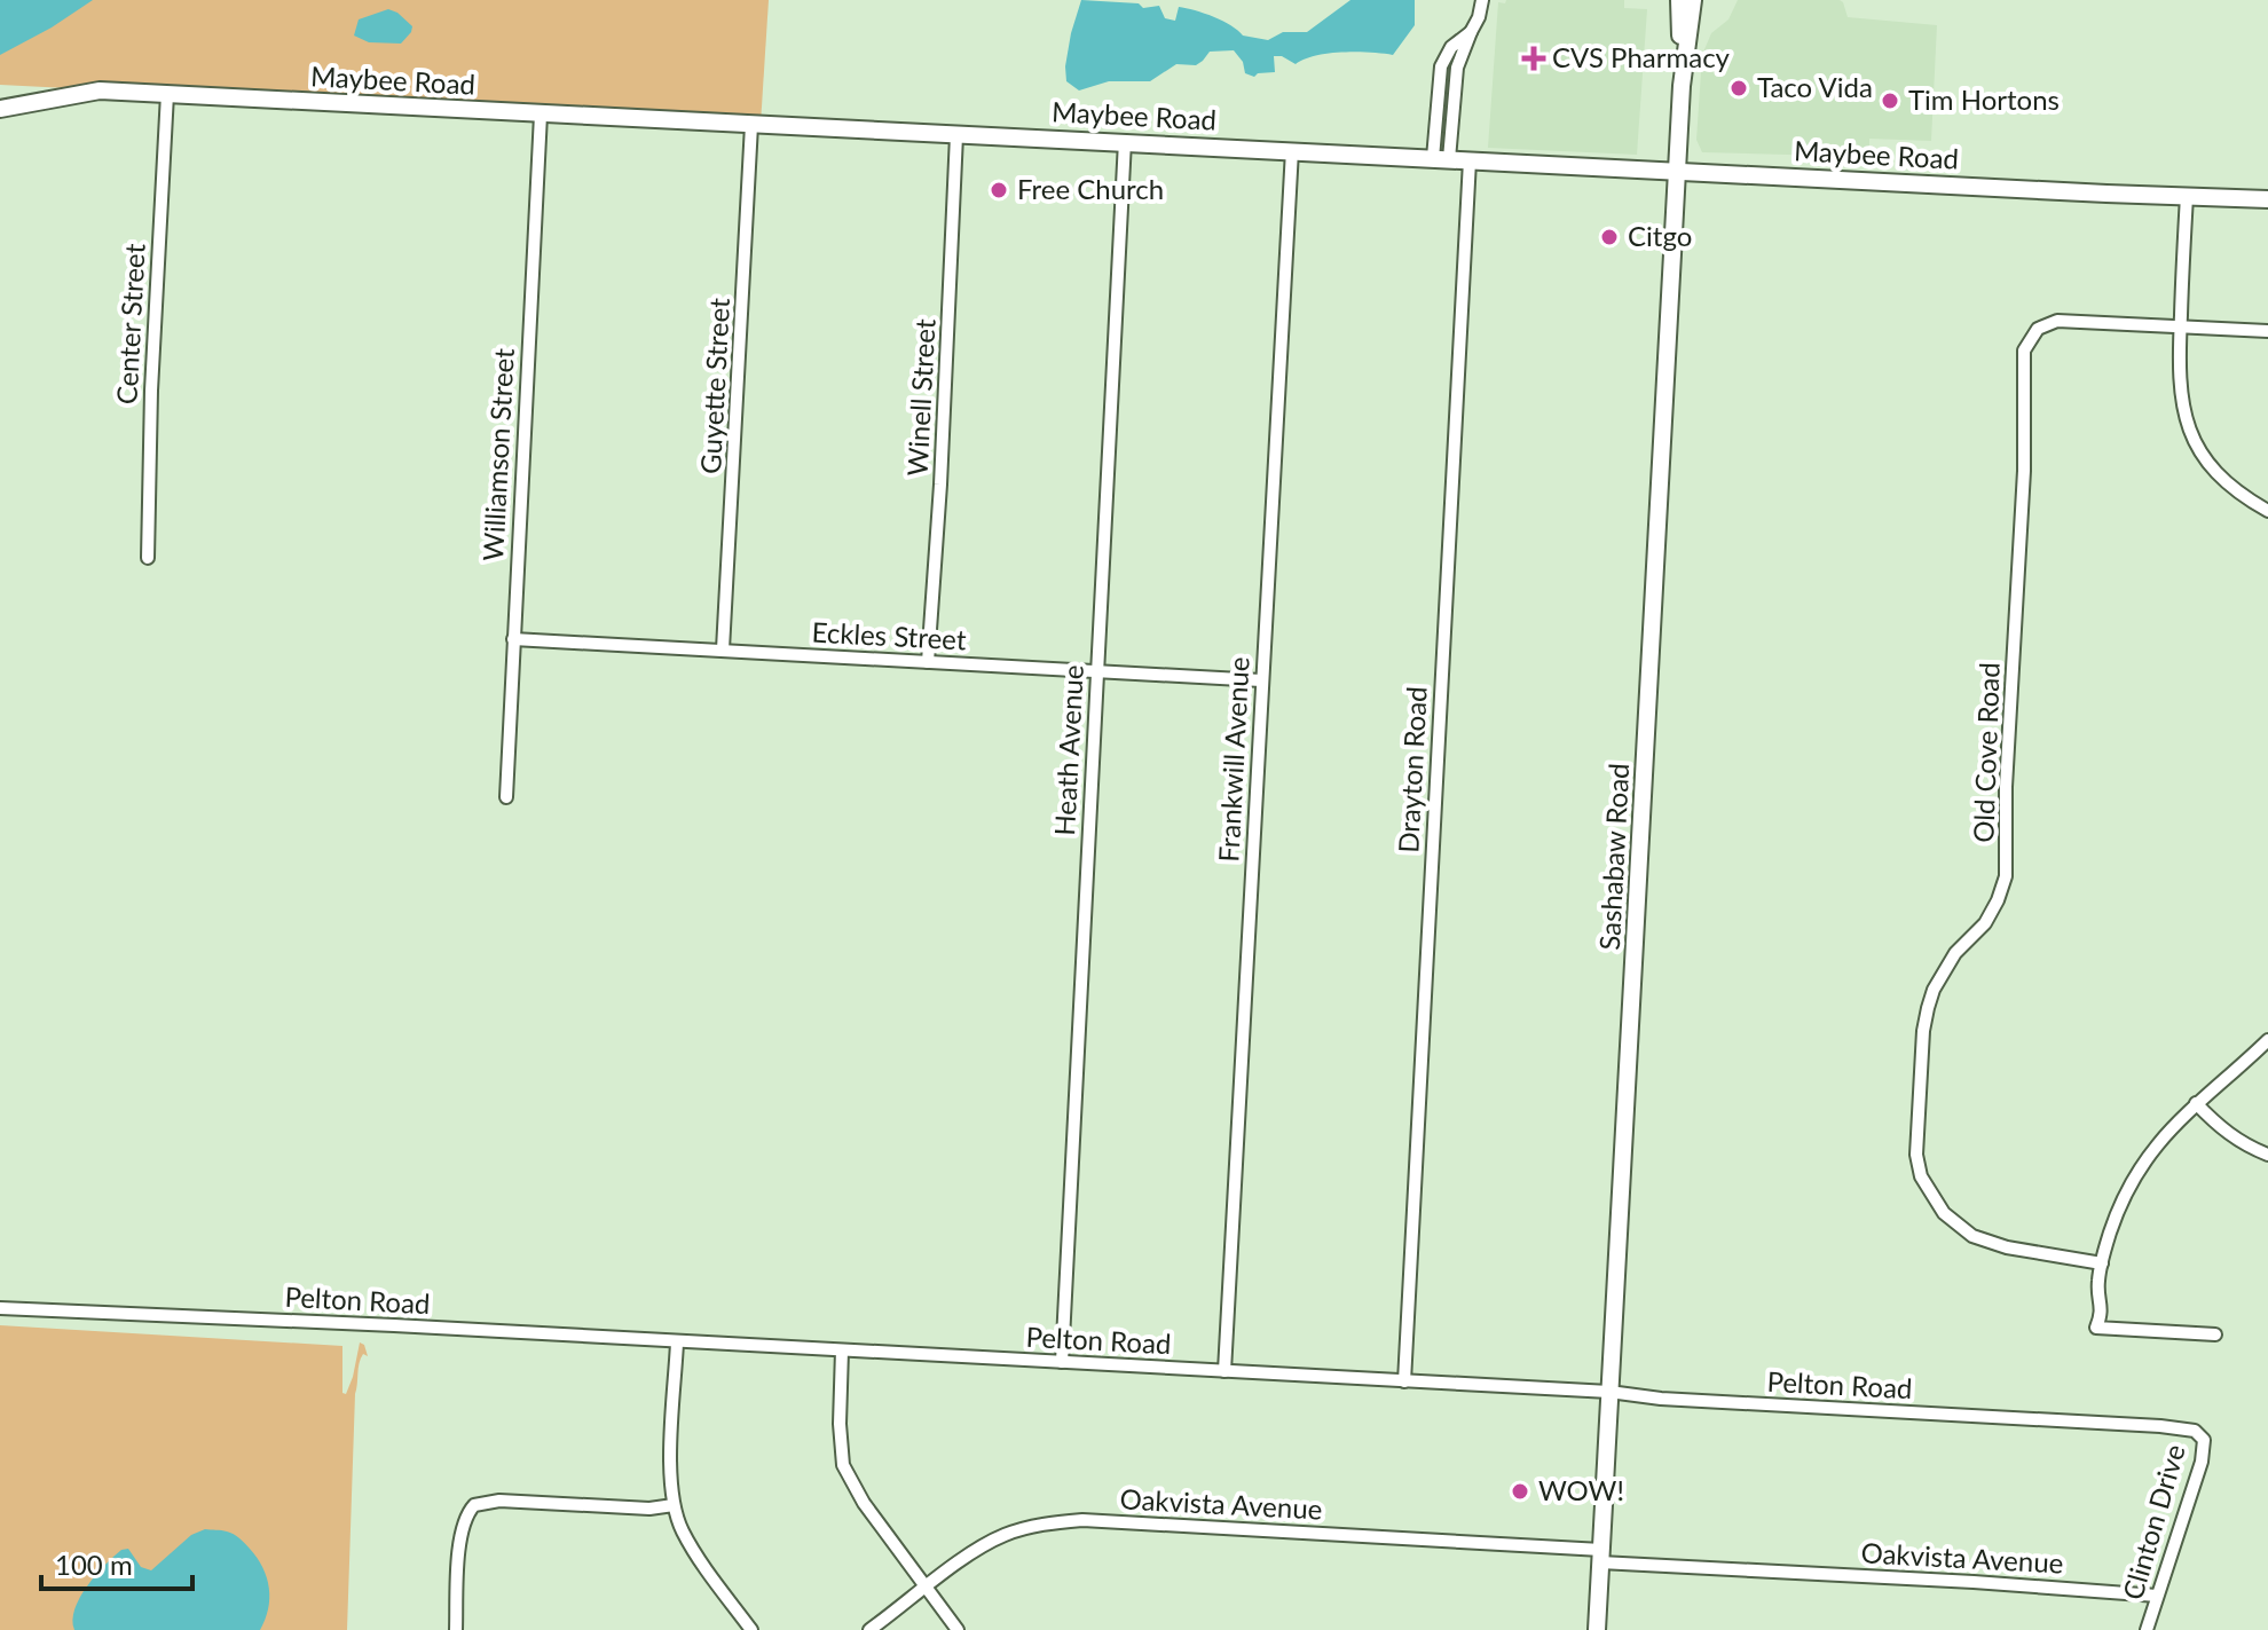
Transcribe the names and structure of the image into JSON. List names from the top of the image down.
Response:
{
  "streets": {
    "main road": ["Maybee Road", "Sashabaw Road"],
    "street": [
      "Center Street",
      "Guyette Street",
      "Winell Street",
      "Williamson Street",
      "Eckles Street",
      "Heath Avenue",
      "Old Cove Road",
      "Frankwill Avenue",
      "Drayton Road",
      "Pelton Road",
      "Oakvista Avenue",
      "Clinton Drive"
    ]
  },
  "crossings": [
    ["Maybee Road", "Center Street"],
    ["Maybee Road", "Guyette Street"],
    ["Maybee Road", "Winell Street"],
    ["Maybee Road", "Williamson Street"],
    ["Maybee Road", "Heath Avenue"],
    ["Maybee Road", "Frankwill Avenue"],
    ["Maybee Road", "Drayton Road"],
    ["Maybee Road", "Sashabaw Road"],
    ["Guyette Street", "Eckles Street"],
    ["Winell Street", "Eckles Street"],
    ["Williamson Street", "Eckles Street"],
    ["Eckles Street", "Heath Avenue"],
    ["Eckles Street", "Frankwill Avenue"],
    ["Heath Avenue", "Pelton Road"],
    ["Frankwill Avenue", "Pelton Road"],
    ["Drayton Road", "Pelton Road"],
    ["Sashabaw Road", "Pelton Road"],
    ["Sashabaw Road", "Oakvista Avenue"],
    ["Pelton Road", "Clinton Drive"],
    ["Oakvista Avenue", "Clinton Drive"]
  ],
  "places": {
    "health": ["CVS Pharmacy"],
    "other": [
      "Taco Vida",
      "Tim Hortons",
      "Free Church",
      "Citgo",
      "WOW!"
    ]
  },
  "scale_bar": "100 m"
}
